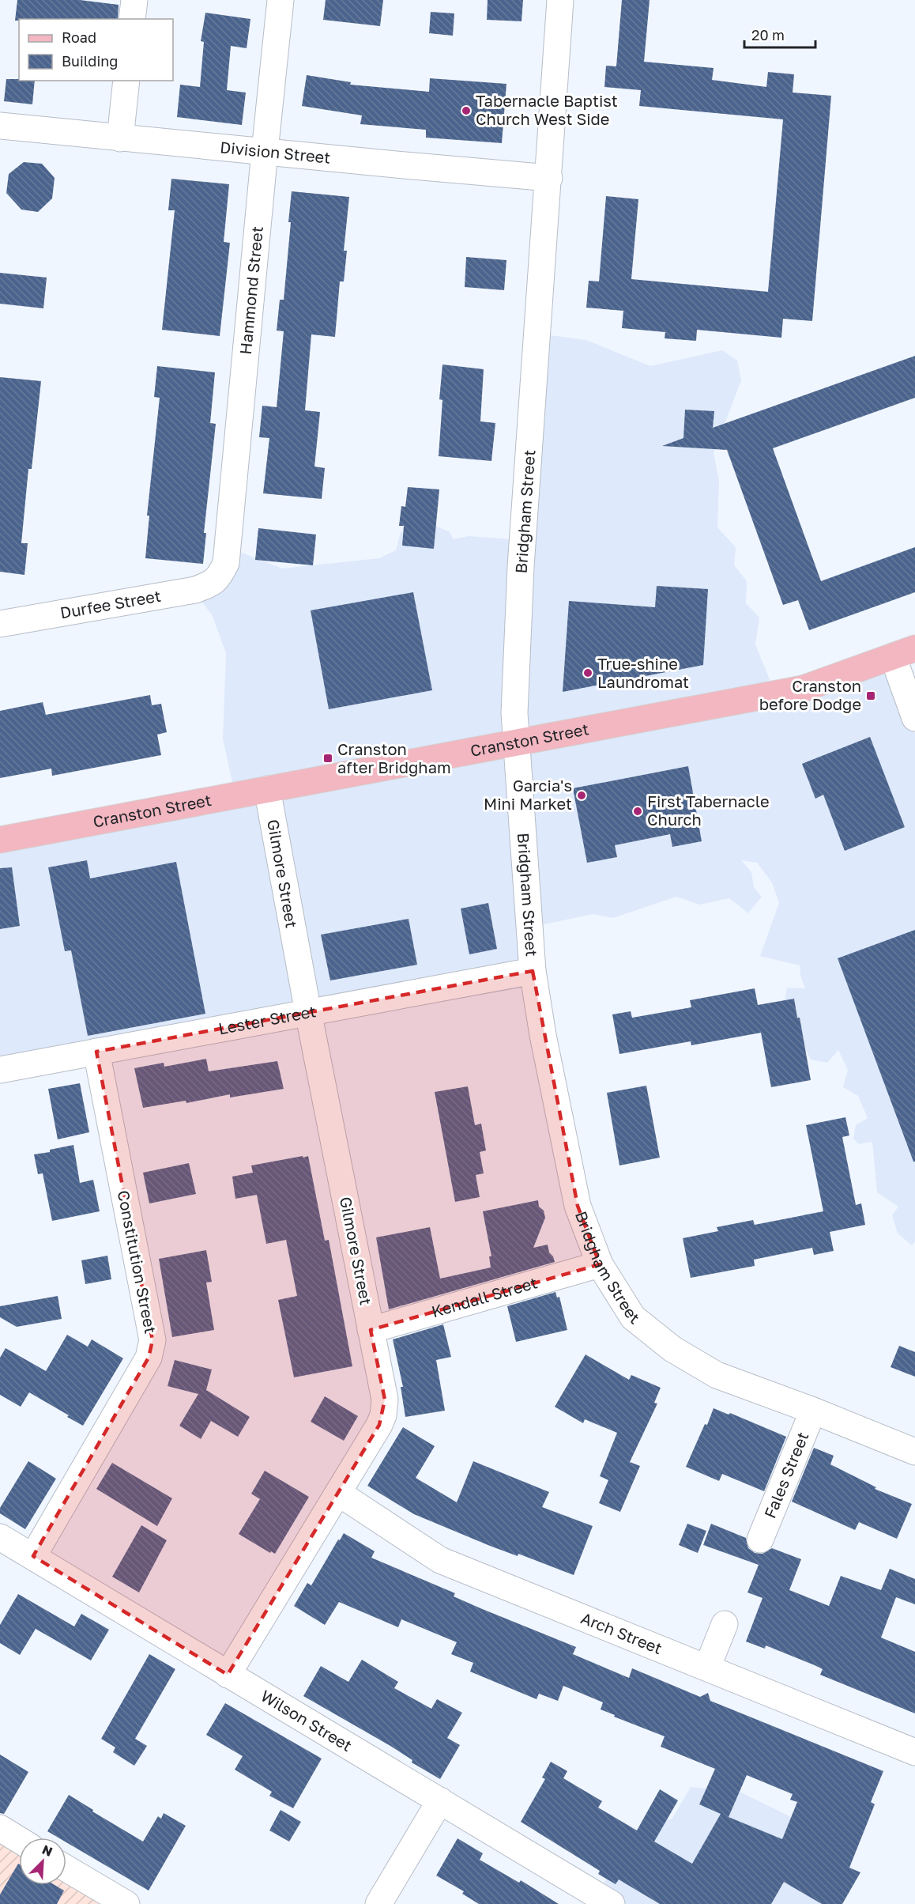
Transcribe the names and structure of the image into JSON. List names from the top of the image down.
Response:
{
  "streets": {
    "main road": ["Cranston Street"],
    "street": [
      "Division Street",
      "Hammond Street",
      "Bridgham Street",
      "Durfee Street",
      "Gilmore Street",
      "Lester Street",
      "Constitution Street",
      "Kendall Street",
      "Fales Street",
      "Arch Street",
      "Wilson Street"
    ]
  },
  "crossings": [
    ["Division Street", "Hammond Street"],
    ["Division Street", "Bridgham Street"],
    ["Hammond Street", "Durfee Street"],
    ["Bridgham Street", "Cranston Street"],
    ["Bridgham Street", "Lester Street"],
    ["Bridgham Street", "Kendall Street"],
    ["Bridgham Street", "Fales Street"],
    ["Cranston Street", "Gilmore Street"],
    ["Gilmore Street", "Lester Street"],
    ["Gilmore Street", "Kendall Street"],
    ["Gilmore Street", "Arch Street"],
    ["Gilmore Street", "Wilson Street"],
    ["Lester Street", "Constitution Street"],
    ["Constitution Street", "Wilson Street"]
  ],
  "places": {
    "other": [
      "Tabernacle Baptist Church West Side",
      "True-shine Laundromat",
      "Garcia's Mini Market",
      "First Tabernacle Church"
    ],
    "transit": ["Cranston before Dodge", "Cranston after Bridgham"]
  },
  "legend": ["Road", "Building"],
  "scale_bar": "20 m",
  "north": "top right"
}
